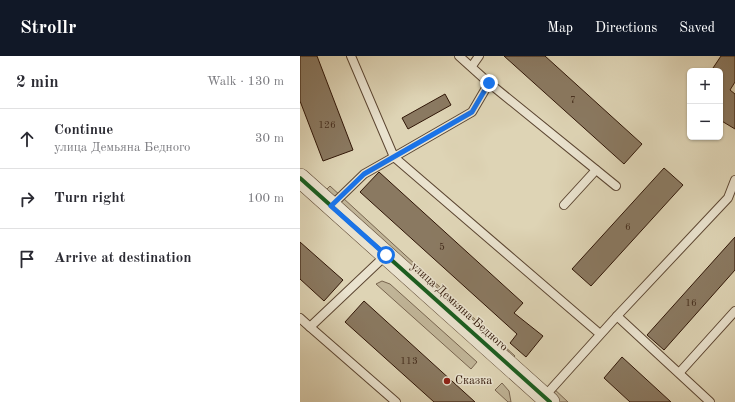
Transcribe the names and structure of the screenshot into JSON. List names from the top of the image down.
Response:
{
  "streets": {
    "street": ["улица Демьяна Бедного"]
  },
  "places": ["Сказка"],
  "house_numbers": [
    "7",
    "126",
    "6",
    "5",
    "16",
    "113"
  ],
  "page": {
    "header": "Strollr",
    "nav": ["Map", "Directions", "Saved"],
    "heading": ["2 min", "Walk · 130 m"],
    "map_buttons": ["+", "−"],
    "list": [
      ["Continue", "улица Демьяна Бедного", "30 m"],
      ["Turn right", "100 m"],
      "Arrive at destination"
    ]
  }
}
